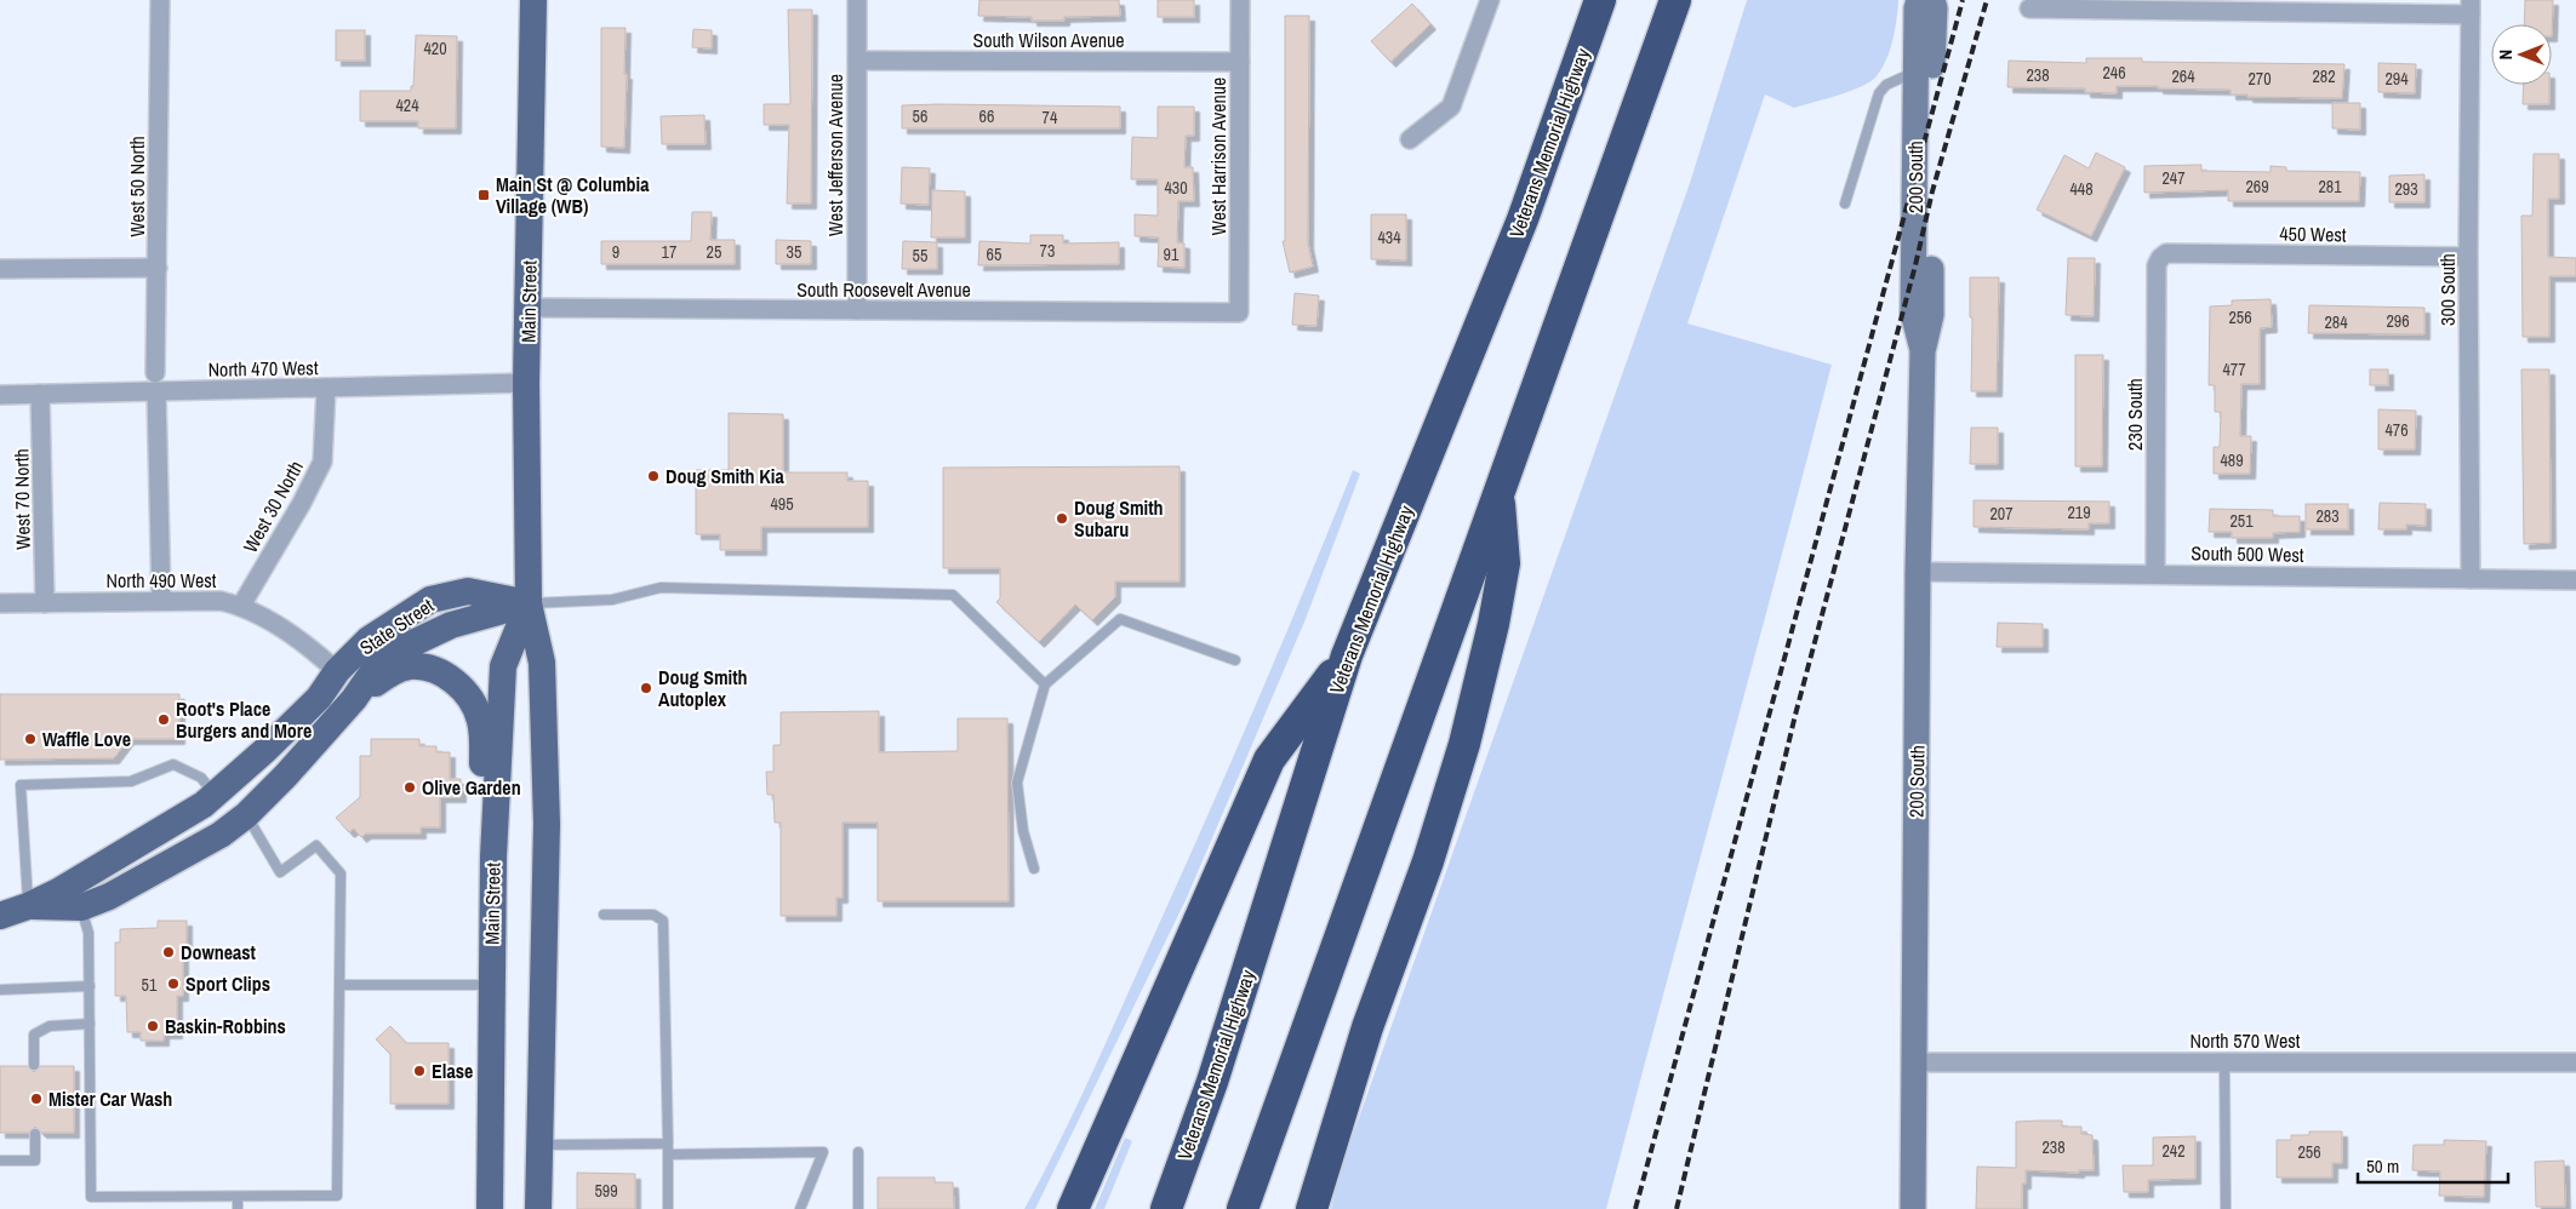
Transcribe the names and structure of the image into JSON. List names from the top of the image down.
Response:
{
  "streets": {
    "highway": ["Veterans Memorial Highway"],
    "main road": ["Main Street", "State Street"],
    "street": [
      "South Wilson Avenue",
      "West Jefferson Avenue",
      "West Harrison Avenue",
      "200 South",
      "West 50 North",
      "450 West",
      "South Roosevelt Avenue",
      "300 South",
      "North 470 West",
      "230 South",
      "West 70 North",
      "West 30 North",
      "South 500 West",
      "North 490 West",
      "North 570 West"
    ]
  },
  "crossings": [
    ["South Wilson Avenue", "West Jefferson Avenue"],
    ["South Wilson Avenue", "West Harrison Avenue"],
    ["West Jefferson Avenue", "South Roosevelt Avenue"],
    ["West Harrison Avenue", "South Roosevelt Avenue"],
    ["200 South", "South 500 West"],
    ["200 South", "North 570 West"],
    ["West 50 North", "North 470 West"],
    ["West 50 North", "North 490 West"],
    ["450 West", "300 South"],
    ["450 West", "230 South"],
    ["South Roosevelt Avenue", "Main Street"],
    ["300 South", "South 500 West"],
    ["Main Street", "North 470 West"],
    ["Main Street", "State Street"],
    ["North 470 West", "West 70 North"],
    ["North 470 West", "West 30 North"],
    ["230 South", "South 500 West"],
    ["West 70 North", "North 490 West"],
    ["West 30 North", "North 490 West"],
    ["North 490 West", "State Street"]
  ],
  "places": {
    "transit": ["Main St @ Columbia Village (WB)"],
    "other": [
      "Doug Smith Kia",
      "Doug Smith Subaru",
      "Doug Smith Autoplex",
      "Root's Place Burgers and More",
      "Waffle Love",
      "Olive Garden",
      "Downeast",
      "Sport Clips",
      "Baskin-Robbins",
      "Elase",
      "Mister Car Wash"
    ]
  },
  "house_numbers": [
    "420",
    "246",
    "238",
    "264",
    "282",
    "270",
    "294",
    "424",
    "56",
    "66",
    "74",
    "247",
    "269",
    "281",
    "430",
    "448",
    "293",
    "434",
    "73",
    "9",
    "17",
    "25",
    "35",
    "65",
    "91",
    "55",
    "256",
    "296",
    "284",
    "477",
    "476",
    "489",
    "495",
    "219",
    "207",
    "283",
    "251",
    "51",
    "238",
    "242",
    "256",
    "599"
  ],
  "scale_bar": "50 m",
  "north": "left"
}
